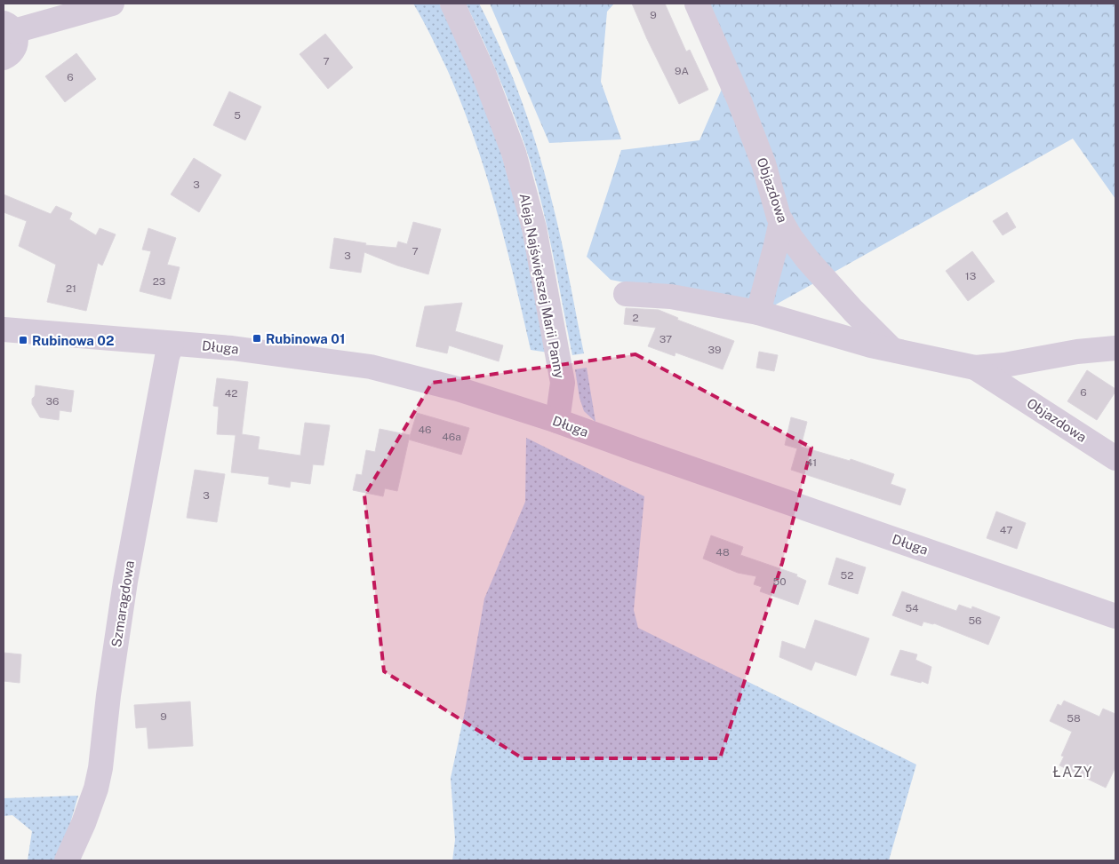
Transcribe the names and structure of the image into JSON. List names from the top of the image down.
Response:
{
  "streets": {
    "street": [
      "Objazdowa",
      "Aleja Najświętszej Marii Panny",
      "Długa",
      "Szmaragdowa"
    ]
  },
  "crossings": [
    ["Aleja Najświętszej Marii Panny", "Długa"],
    ["Długa", "Szmaragdowa"]
  ],
  "districts": ["ŁAZY"],
  "places": {
    "transit": ["Rubinowa 01", "Rubinowa 02"]
  },
  "house_numbers": [
    "9",
    "7",
    "9A",
    "6",
    "5",
    "3",
    "7",
    "3",
    "13",
    "23",
    "21",
    "2",
    "37",
    "39",
    "6",
    "42",
    "36",
    "46",
    "46a",
    "41",
    "3",
    "47",
    "48",
    "52",
    "50",
    "54",
    "56",
    "9",
    "58"
  ]
}
